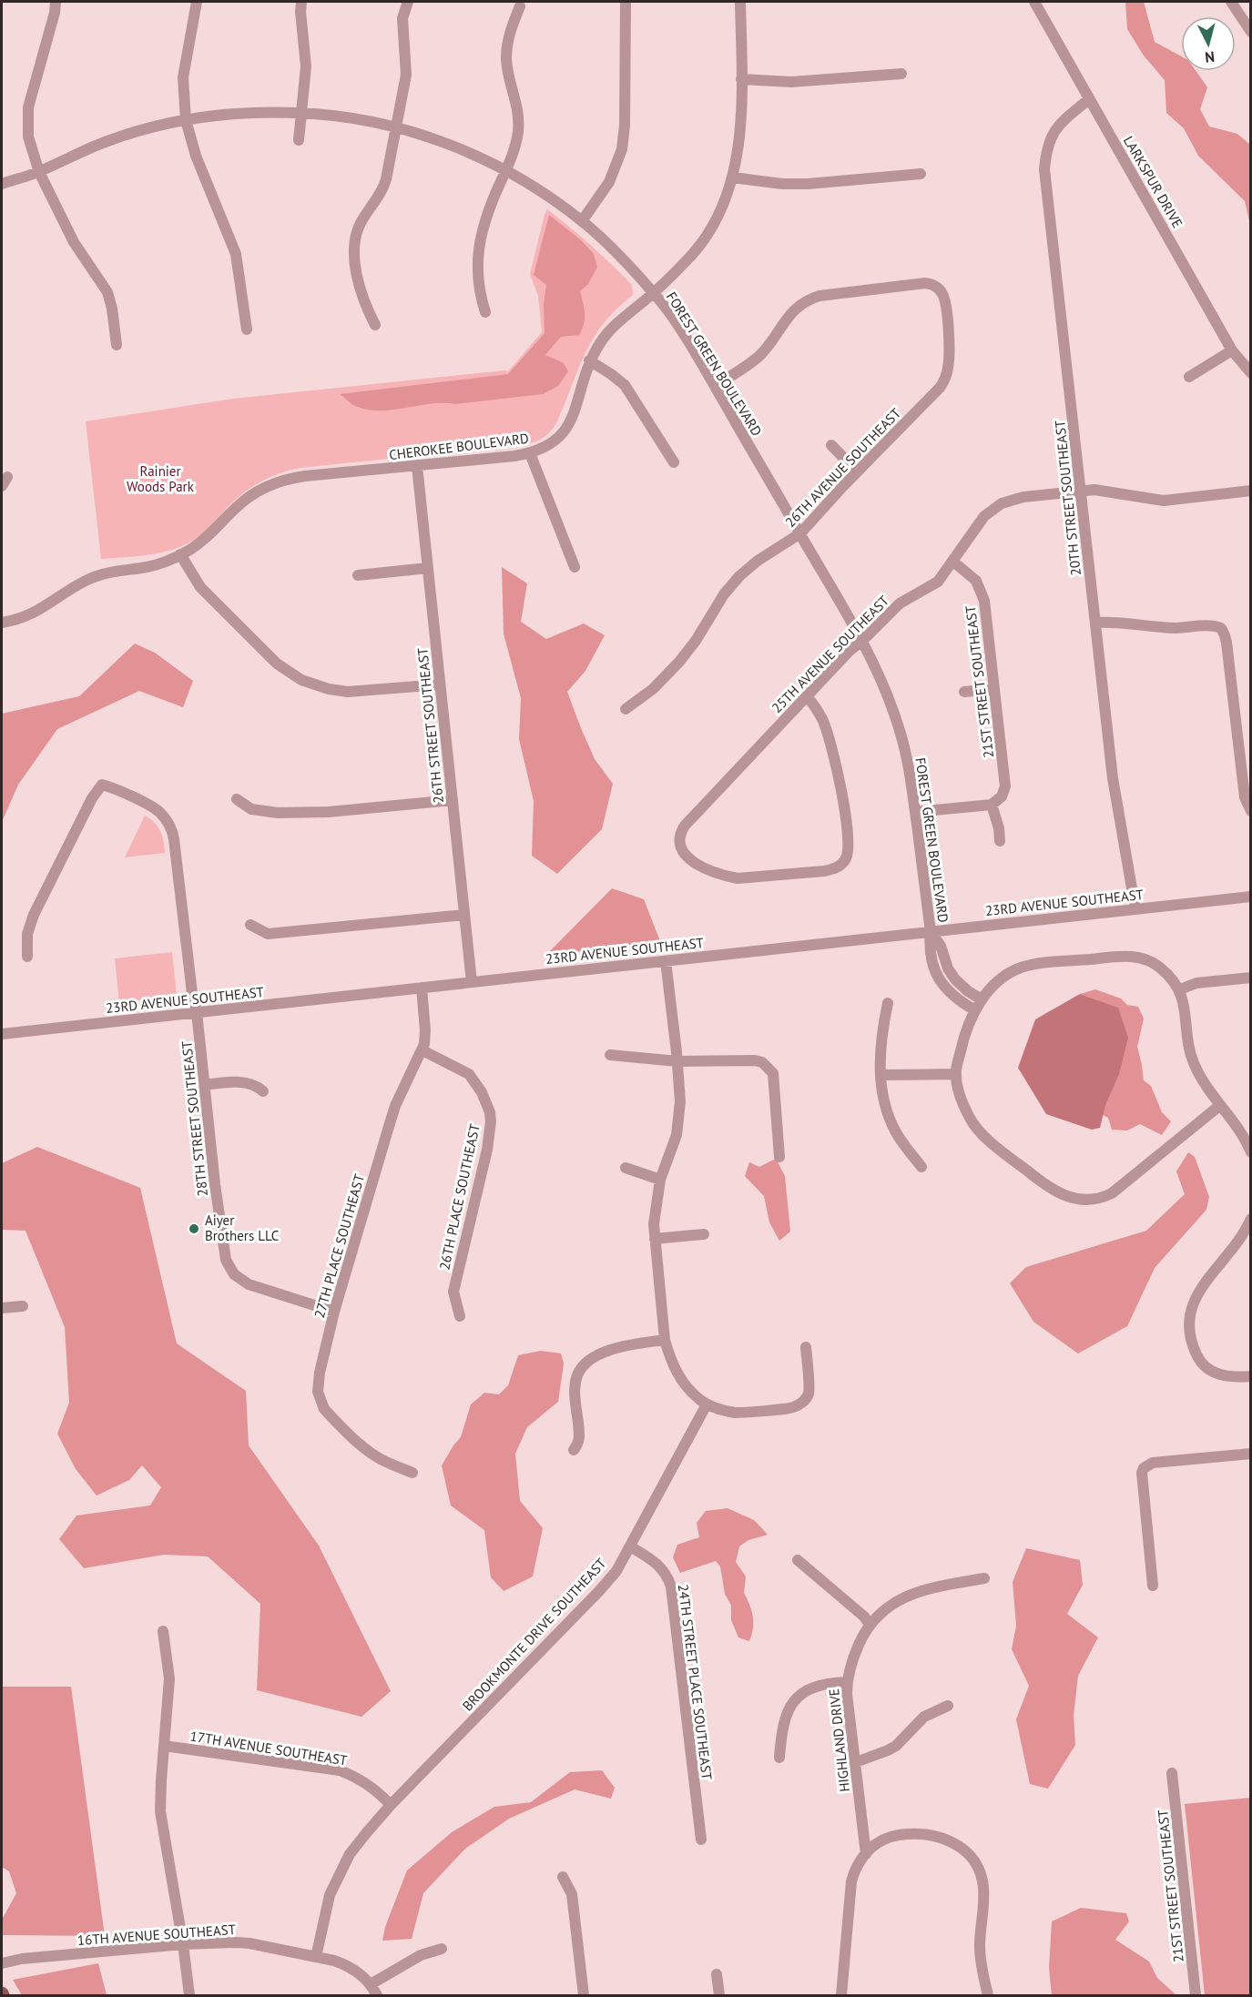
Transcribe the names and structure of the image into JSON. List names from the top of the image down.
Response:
{
  "streets": {
    "street": [
      "LARKSPUR DRIVE",
      "FOREST GREEN BOULEVARD",
      "CHEROKEE BOULEVARD",
      "26TH AVENUE SOUTHEAST",
      "20TH STREET SOUTHEAST",
      "25TH AVENUE SOUTHEAST",
      "21ST STREET SOUTHEAST",
      "26TH STREET SOUTHEAST",
      "23RD AVENUE SOUTHEAST",
      "28TH STREET SOUTHEAST",
      "26TH PLACE SOUTHEAST",
      "27TH PLACE SOUTHEAST",
      "BROOKMONTE DRIVE SOUTHEAST",
      "24TH STREET PLACE SOUTHEAST",
      "HIGHLAND DRIVE",
      "17TH AVENUE SOUTHEAST",
      "16TH AVENUE SOUTHEAST"
    ]
  },
  "crossings": [
    ["LARKSPUR DRIVE", "20TH STREET SOUTHEAST"],
    ["FOREST GREEN BOULEVARD", "CHEROKEE BOULEVARD"],
    ["FOREST GREEN BOULEVARD", "26TH AVENUE SOUTHEAST"],
    ["FOREST GREEN BOULEVARD", "25TH AVENUE SOUTHEAST"],
    ["FOREST GREEN BOULEVARD", "23RD AVENUE SOUTHEAST"],
    ["CHEROKEE BOULEVARD", "26TH STREET SOUTHEAST"],
    ["20TH STREET SOUTHEAST", "25TH AVENUE SOUTHEAST"],
    ["20TH STREET SOUTHEAST", "23RD AVENUE SOUTHEAST"],
    ["25TH AVENUE SOUTHEAST", "21ST STREET SOUTHEAST"],
    ["26TH STREET SOUTHEAST", "23RD AVENUE SOUTHEAST"],
    ["23RD AVENUE SOUTHEAST", "28TH STREET SOUTHEAST"],
    ["23RD AVENUE SOUTHEAST", "27TH PLACE SOUTHEAST"],
    ["28TH STREET SOUTHEAST", "27TH PLACE SOUTHEAST"],
    ["26TH PLACE SOUTHEAST", "27TH PLACE SOUTHEAST"],
    ["BROOKMONTE DRIVE SOUTHEAST", "24TH STREET PLACE SOUTHEAST"],
    ["BROOKMONTE DRIVE SOUTHEAST", "17TH AVENUE SOUTHEAST"],
    ["BROOKMONTE DRIVE SOUTHEAST", "16TH AVENUE SOUTHEAST"]
  ],
  "parks": ["Rainier Woods Park"],
  "places": ["Aiyer Brothers LLC"],
  "north": "bottom"
}
